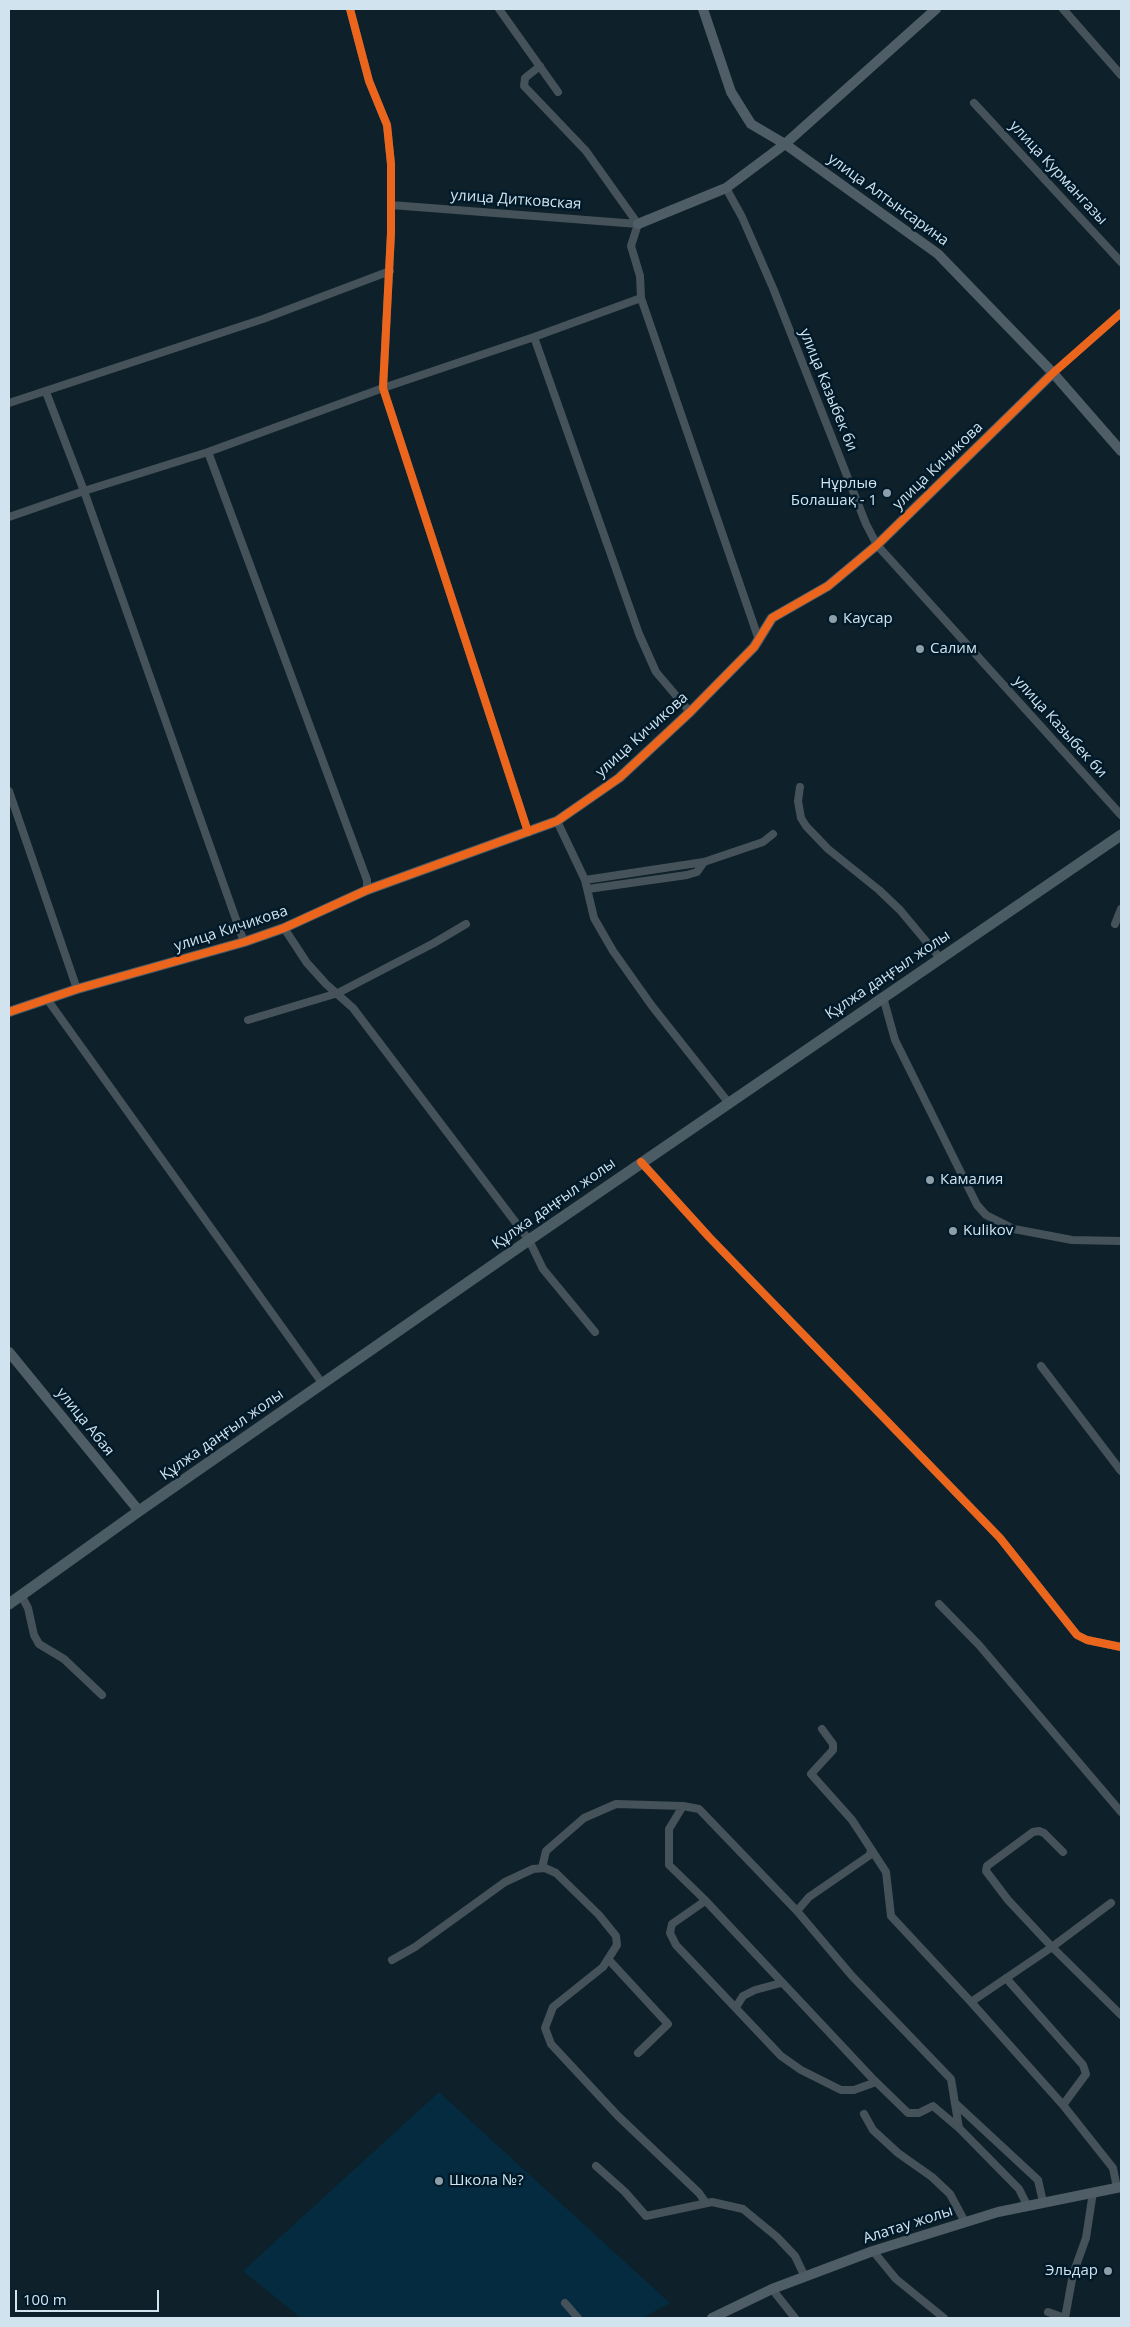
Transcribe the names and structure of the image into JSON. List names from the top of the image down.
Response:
{
  "streets": {
    "main road": ["Құлжа даңғыл жолы"],
    "street": [
      "улица Курмангазы",
      "улица Дитковская",
      "улица Алтынсарина",
      "улица Казыбек би",
      "улица Кичикова",
      "улица Абая",
      "Алатау жолы"
    ]
  },
  "crossings": [
    ["улица Алтынсарина", "улица Кичикова"],
    ["улица Казыбек би", "улица Кичикова"],
    ["Құлжа даңғыл жолы", "улица Абая"]
  ],
  "places": [
    "Нұрлыө Болашақ - 1",
    "Каусар",
    "Салим",
    "Камалия",
    "Kulikov",
    "Школа №?",
    "Эльдар"
  ],
  "scale_bar": "100 m"
}
